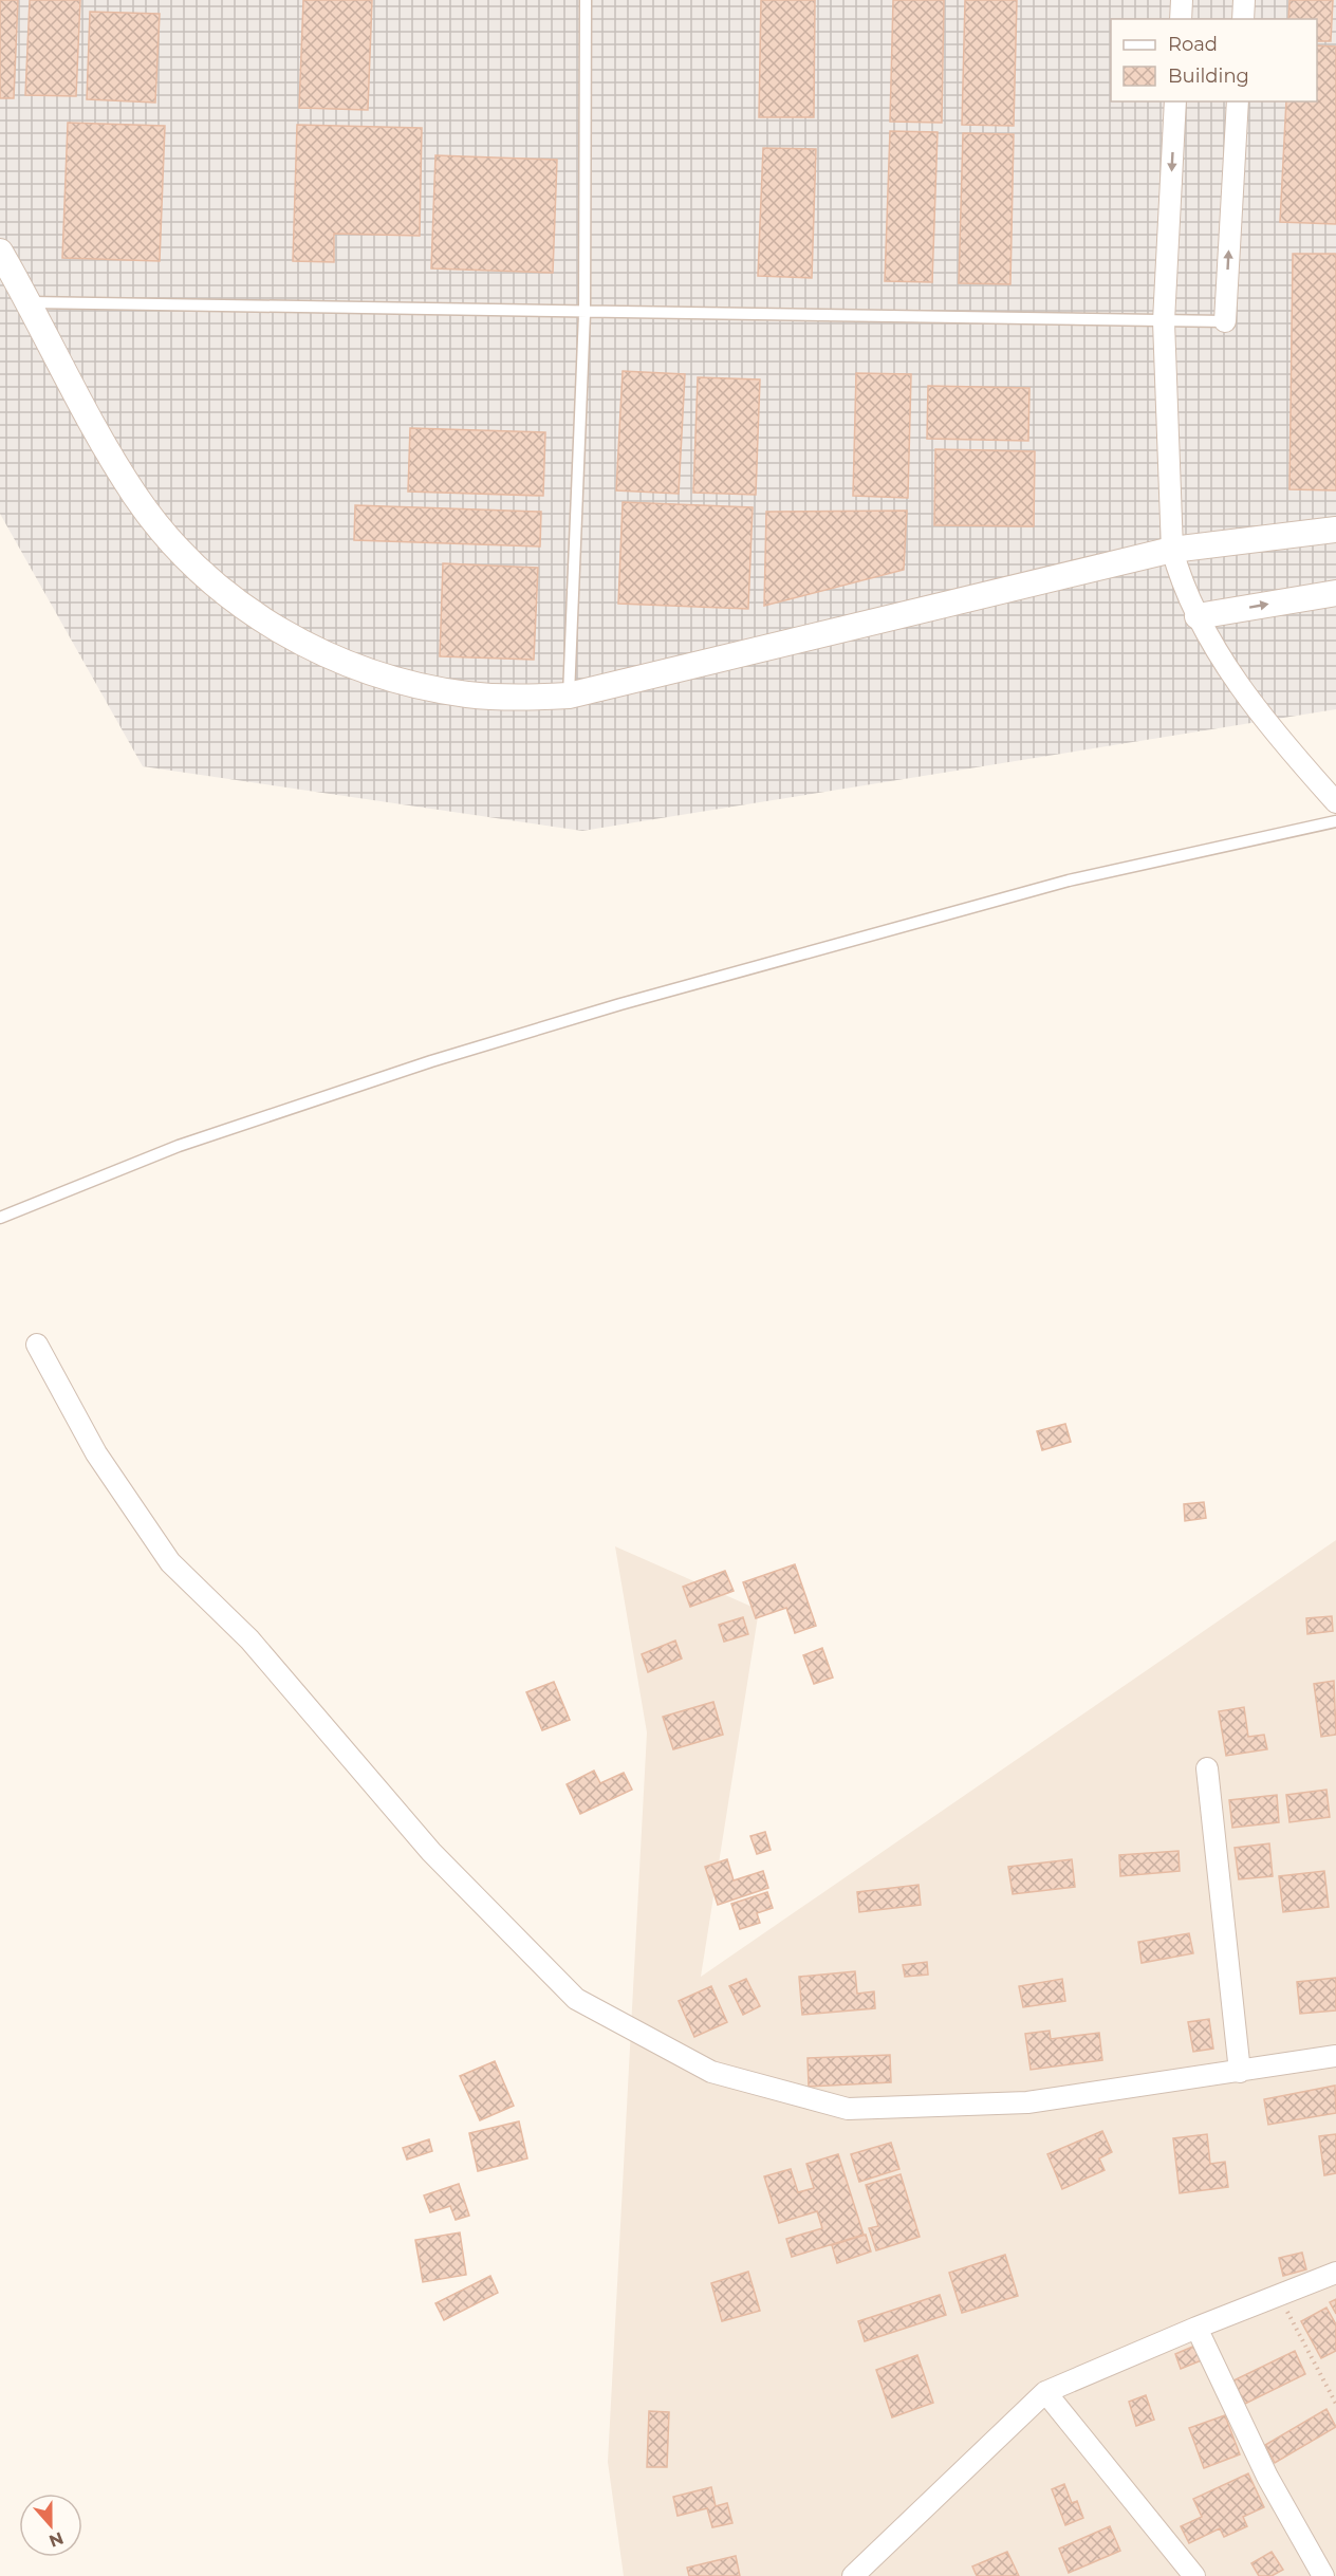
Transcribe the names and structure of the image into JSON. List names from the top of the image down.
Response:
{
  "legend": ["Road", "Building"],
  "north": "bottom"
}
